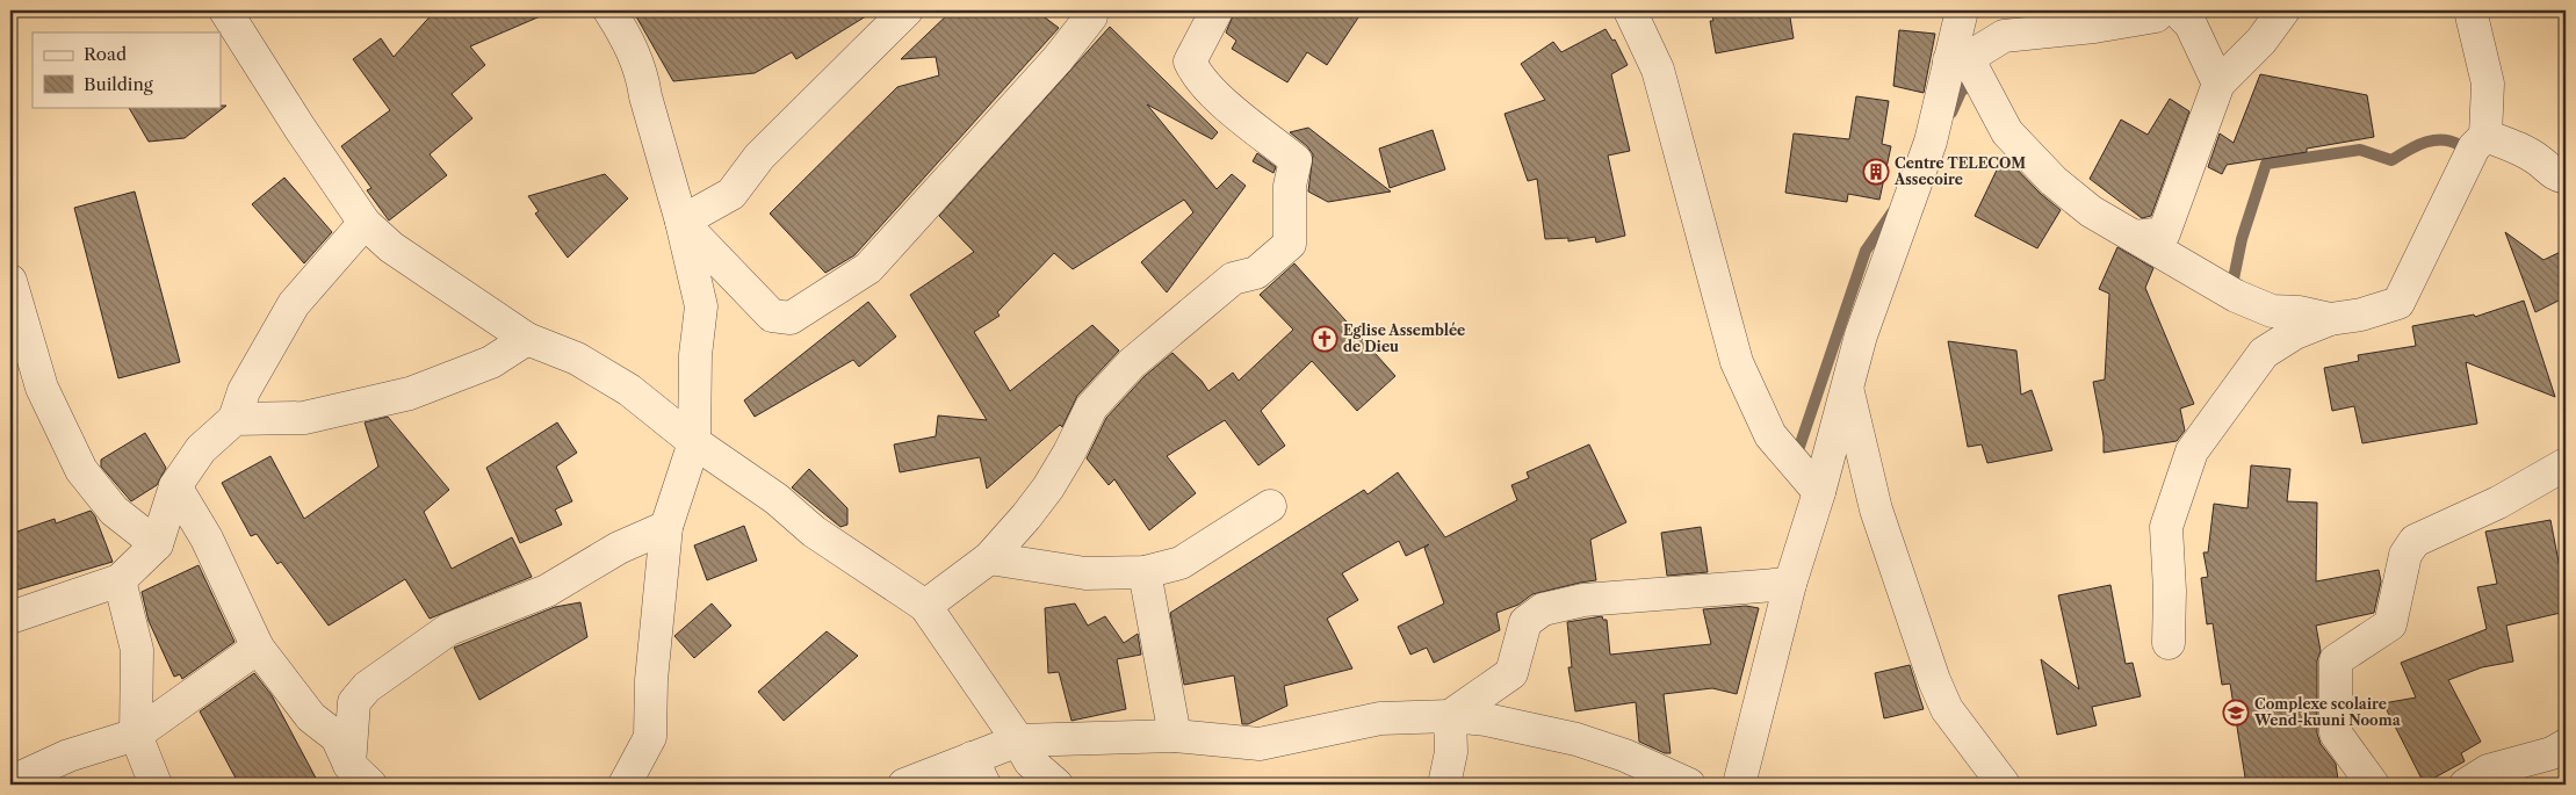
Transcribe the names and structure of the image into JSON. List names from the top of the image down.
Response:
{
  "places": {
    "building": ["Centre TELECOM Assecoire"],
    "church": ["Eglise Assemblée de Dieu"],
    "school or university": ["Complexe scolaire Wend-kuuni Nooma"]
  },
  "legend": ["Road", "Building"]
}
